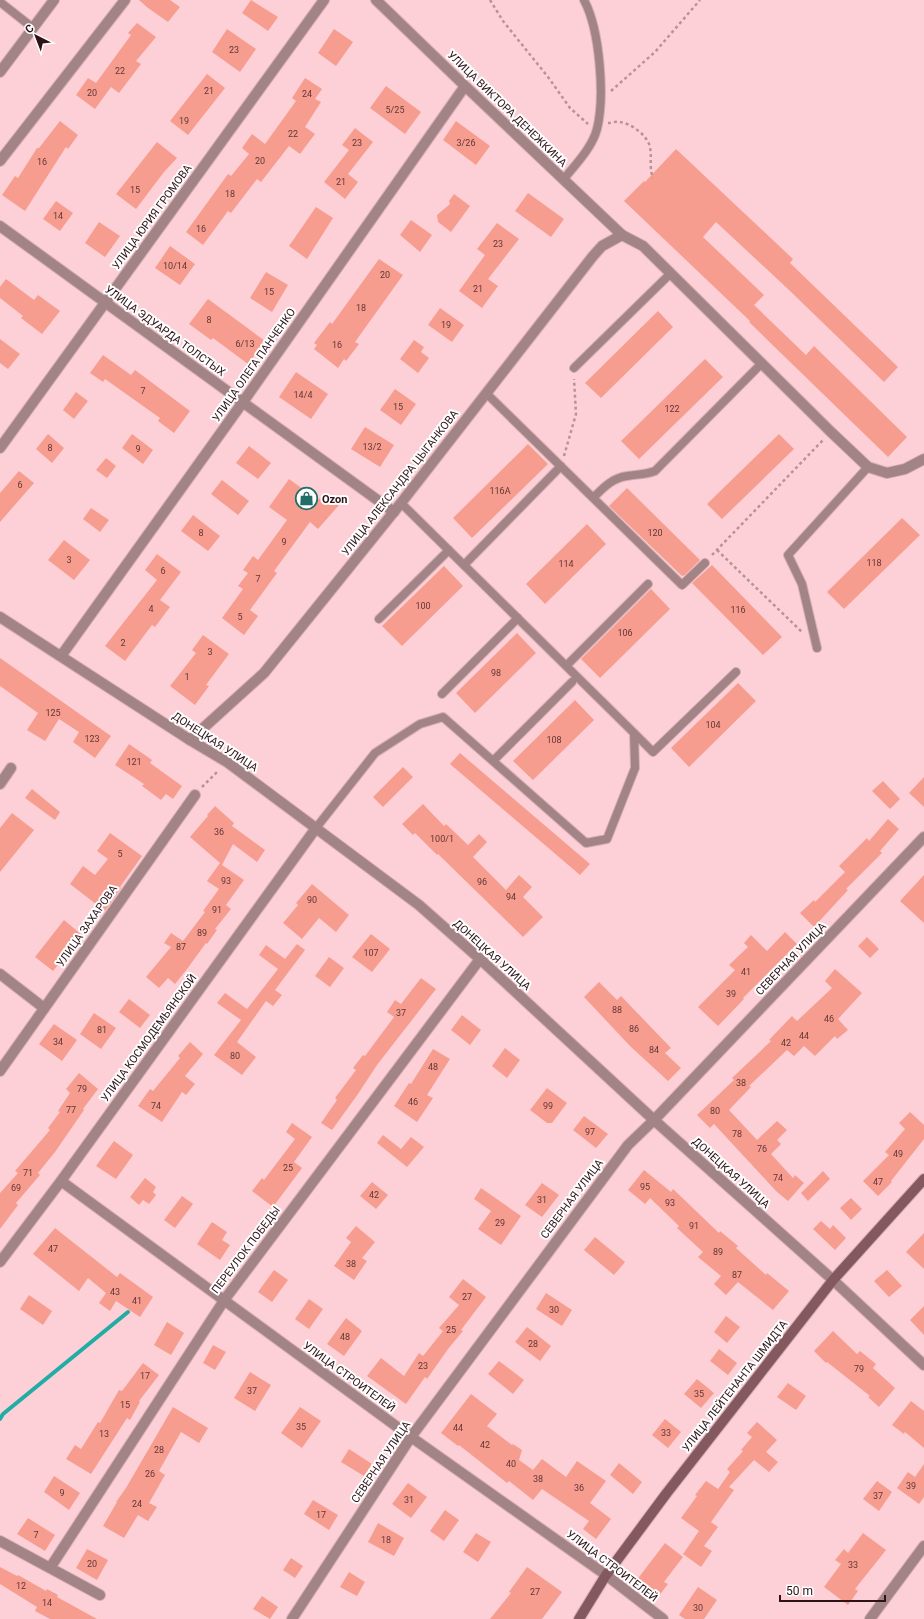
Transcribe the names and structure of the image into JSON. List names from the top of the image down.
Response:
{
  "streets": {
    "main road": ["УЛИЦА ЛЕЙТЕНАНТА ШМИДТА"],
    "street": [
      "УЛИЦА ВИКТОРА ДЕНЕЖКИНА",
      "УЛИЦА ЮРИЯ ГРОМОВА",
      "УЛИЦА ЭДУАРДА ТОЛСТЫХ",
      "УЛИЦА ОЛЕГА ПАНЧЕНКО",
      "УЛИЦА АЛЕКСАНДРА ЦЫГАНКОВА",
      "ДОНЕЦКАЯ УЛИЦА",
      "УЛИЦА ЗАХАРОВА",
      "СЕВЕРНАЯ УЛИЦА",
      "УЛИЦА КОСМОДЕМЬЯНСКОЙ",
      "ПЕРЕУЛОК ПОБЕДЫ",
      "УЛИЦА СТРОИТЕЛЕЙ"
    ]
  },
  "crossings": [
    ["УЛИЦА ВИКТОРА ДЕНЕЖКИНА", "УЛИЦА ОЛЕГА ПАНЧЕНКО"],
    ["УЛИЦА ВИКТОРА ДЕНЕЖКИНА", "УЛИЦА АЛЕКСАНДРА ЦЫГАНКОВА"],
    ["УЛИЦА ЮРИЯ ГРОМОВА", "УЛИЦА ЭДУАРДА ТОЛСТЫХ"],
    ["УЛИЦА ЭДУАРДА ТОЛСТЫХ", "УЛИЦА ОЛЕГА ПАНЧЕНКО"],
    ["УЛИЦА ЭДУАРДА ТОЛСТЫХ", "УЛИЦА АЛЕКСАНДРА ЦЫГАНКОВА"],
    ["УЛИЦА ОЛЕГА ПАНЧЕНКО", "ДОНЕЦКАЯ УЛИЦА"],
    ["УЛИЦА АЛЕКСАНДРА ЦЫГАНКОВА", "ДОНЕЦКАЯ УЛИЦА"],
    ["ДОНЕЦКАЯ УЛИЦА", "СЕВЕРНАЯ УЛИЦА"],
    ["ДОНЕЦКАЯ УЛИЦА", "УЛИЦА КОСМОДЕМЬЯНСКОЙ"],
    ["ДОНЕЦКАЯ УЛИЦА", "ПЕРЕУЛОК ПОБЕДЫ"],
    ["ДОНЕЦКАЯ УЛИЦА", "УЛИЦА ЛЕЙТЕНАНТА ШМИДТА"],
    ["СЕВЕРНАЯ УЛИЦА", "УЛИЦА СТРОИТЕЛЕЙ"],
    ["УЛИЦА КОСМОДЕМЬЯНСКОЙ", "УЛИЦА СТРОИТЕЛЕЙ"],
    ["ПЕРЕУЛОК ПОБЕДЫ", "УЛИЦА СТРОИТЕЛЕЙ"],
    ["УЛИЦА СТРОИТЕЛЕЙ", "УЛИЦА ЛЕЙТЕНАНТА ШМИДТА"]
  ],
  "places": {
    "shop": ["Ozon"]
  },
  "house_numbers": [
    "23",
    "22",
    "21",
    "20",
    "24",
    "5/25",
    "19",
    "22",
    "23",
    "3/26",
    "20",
    "16",
    "21",
    "15",
    "18",
    "14",
    "16",
    "23",
    "10/14",
    "20",
    "21",
    "15",
    "18",
    "8",
    "19",
    "6/13",
    "16",
    "7",
    "14/4",
    "15",
    "122",
    "13/2",
    "8",
    "9",
    "6",
    "116А",
    "8",
    "120",
    "9",
    "3",
    "118",
    "114",
    "6",
    "7",
    "100",
    "4",
    "116",
    "5",
    "106",
    "2",
    "3",
    "98",
    "1",
    "125",
    "104",
    "123",
    "108",
    "121",
    "36",
    "100/1",
    "5",
    "93",
    "96",
    "94",
    "90",
    "91",
    "89",
    "87",
    "107",
    "41",
    "39",
    "88",
    "37",
    "46",
    "86",
    "81",
    "44",
    "34",
    "42",
    "84",
    "80",
    "48",
    "38",
    "79",
    "46",
    "74",
    "99",
    "77",
    "80",
    "97",
    "78",
    "76",
    "49",
    "25",
    "71",
    "74",
    "47",
    "95",
    "69",
    "42",
    "31",
    "93",
    "29",
    "91",
    "47",
    "89",
    "38",
    "87",
    "43",
    "27",
    "41",
    "30",
    "25",
    "48",
    "28",
    "23",
    "79",
    "17",
    "37",
    "35",
    "15",
    "35",
    "44",
    "33",
    "13",
    "42",
    "28",
    "40",
    "26",
    "38",
    "39",
    "36",
    "9",
    "37",
    "31",
    "24",
    "17",
    "7",
    "18",
    "20",
    "33",
    "12",
    "27",
    "14",
    "30"
  ],
  "scale_bar": "50 m",
  "north": "top left"
}
